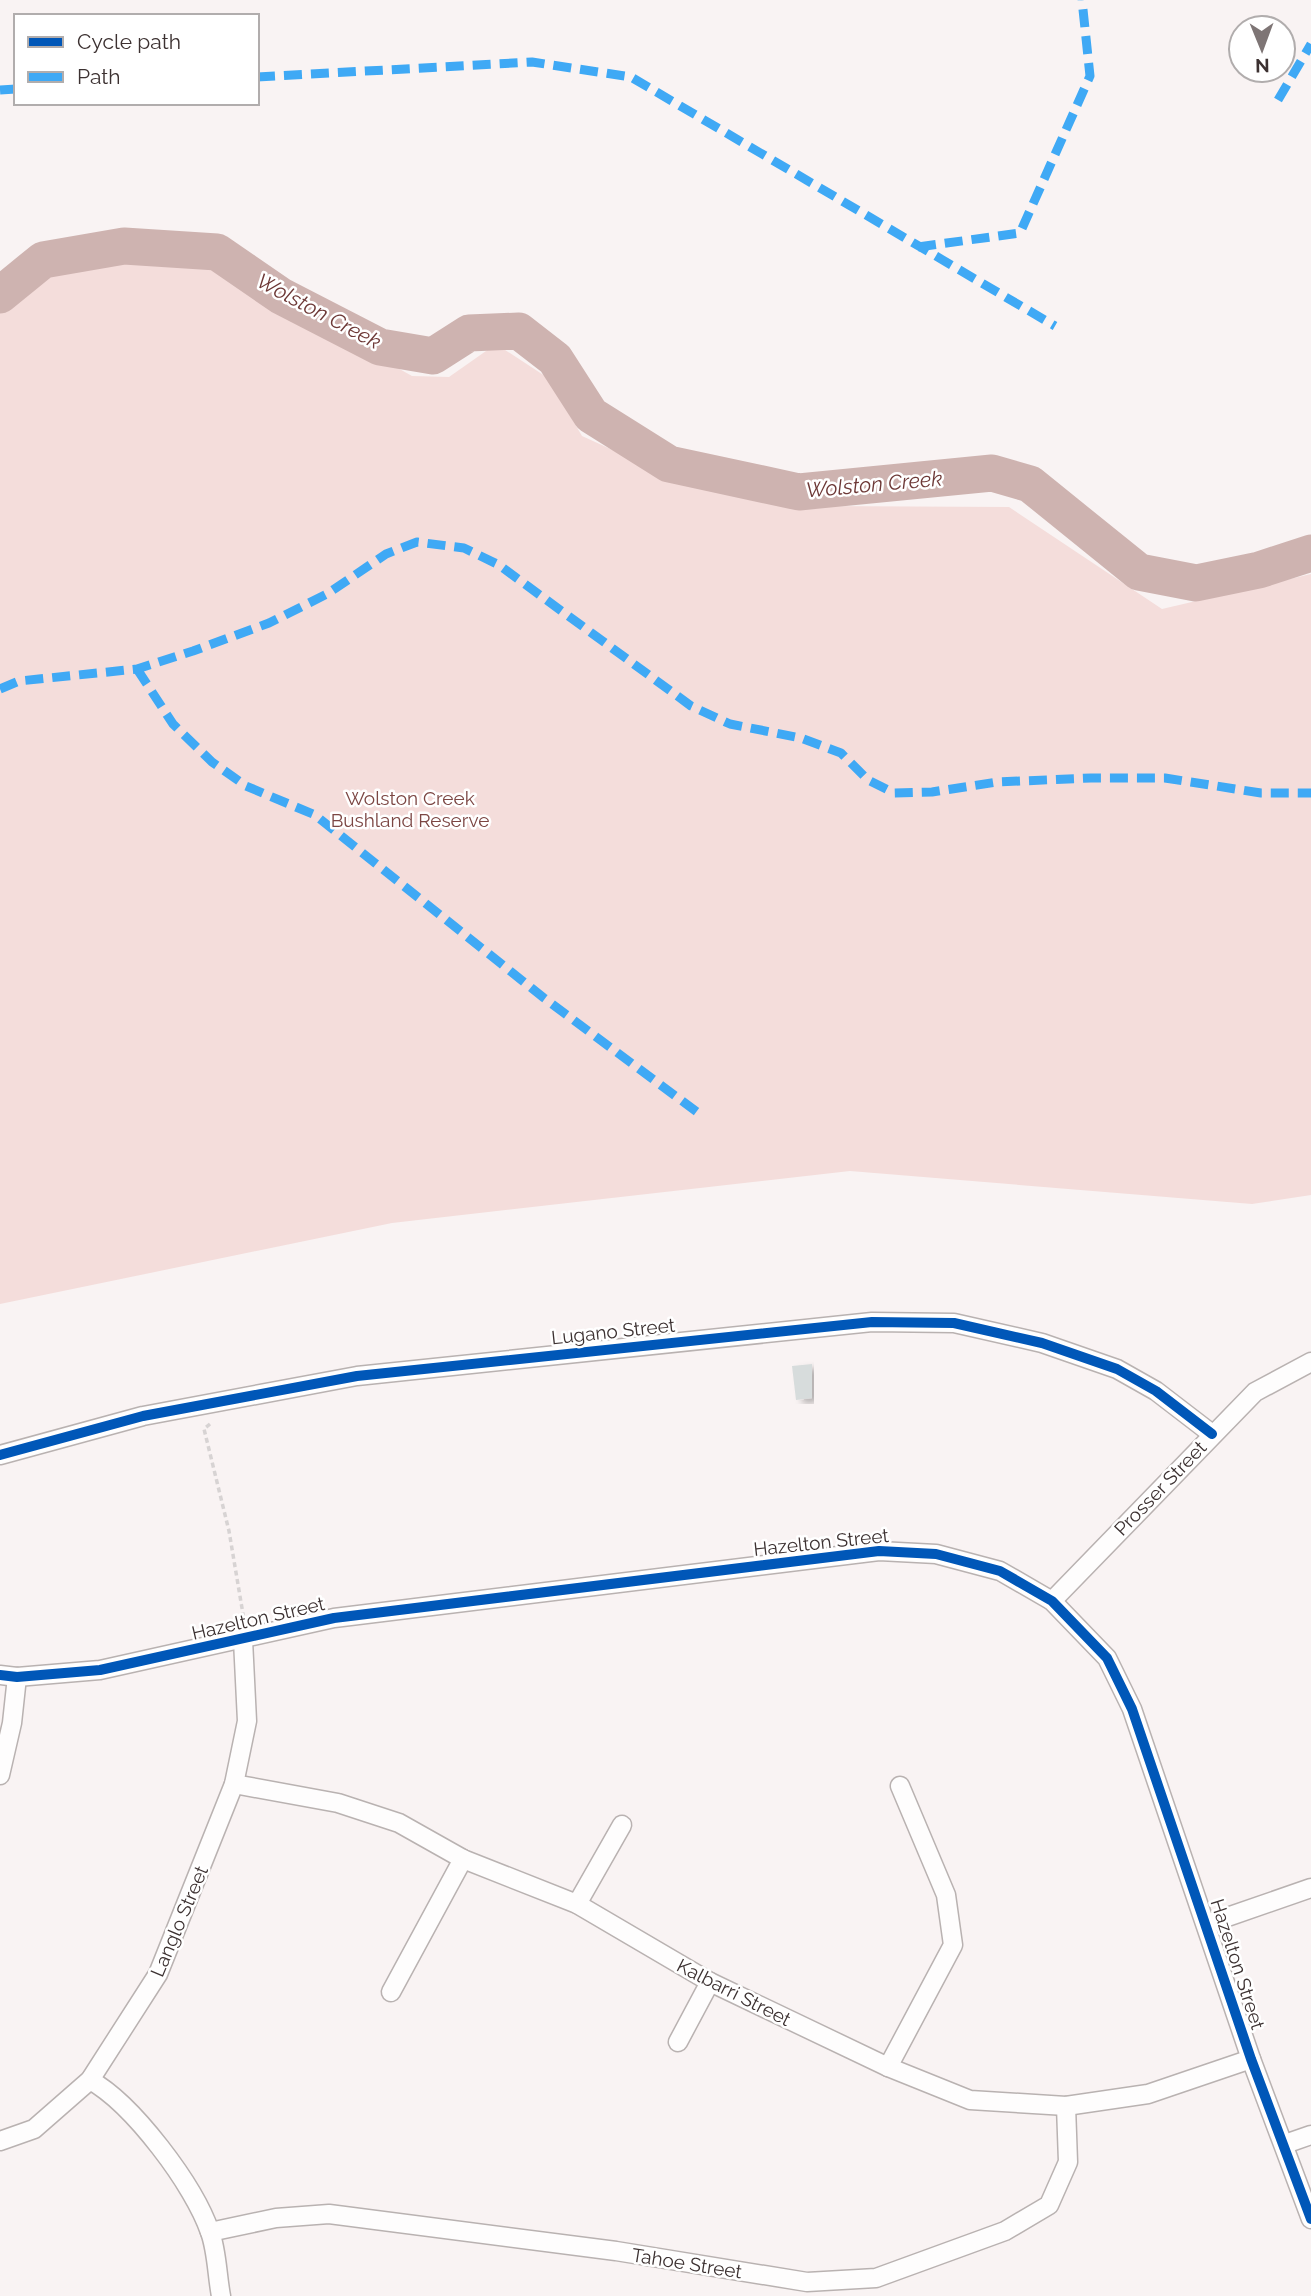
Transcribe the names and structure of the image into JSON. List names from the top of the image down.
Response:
{
  "streets": {
    "street": [
      "Lugano Street",
      "Prosser Street",
      "Hazelton Street",
      "Langlo Street",
      "Kalbarri Street",
      "Tahoe Street"
    ]
  },
  "crossings": [
    ["Lugano Street", "Prosser Street"],
    ["Prosser Street", "Hazelton Street"],
    ["Hazelton Street", "Langlo Street"],
    ["Hazelton Street", "Kalbarri Street"],
    ["Langlo Street", "Kalbarri Street"],
    ["Kalbarri Street", "Tahoe Street"]
  ],
  "water": ["Wolston Creek"],
  "parks": ["Wolston Creek Bushland Reserve"],
  "legend": ["Cycle path", "Path"],
  "north": "bottom"
}
